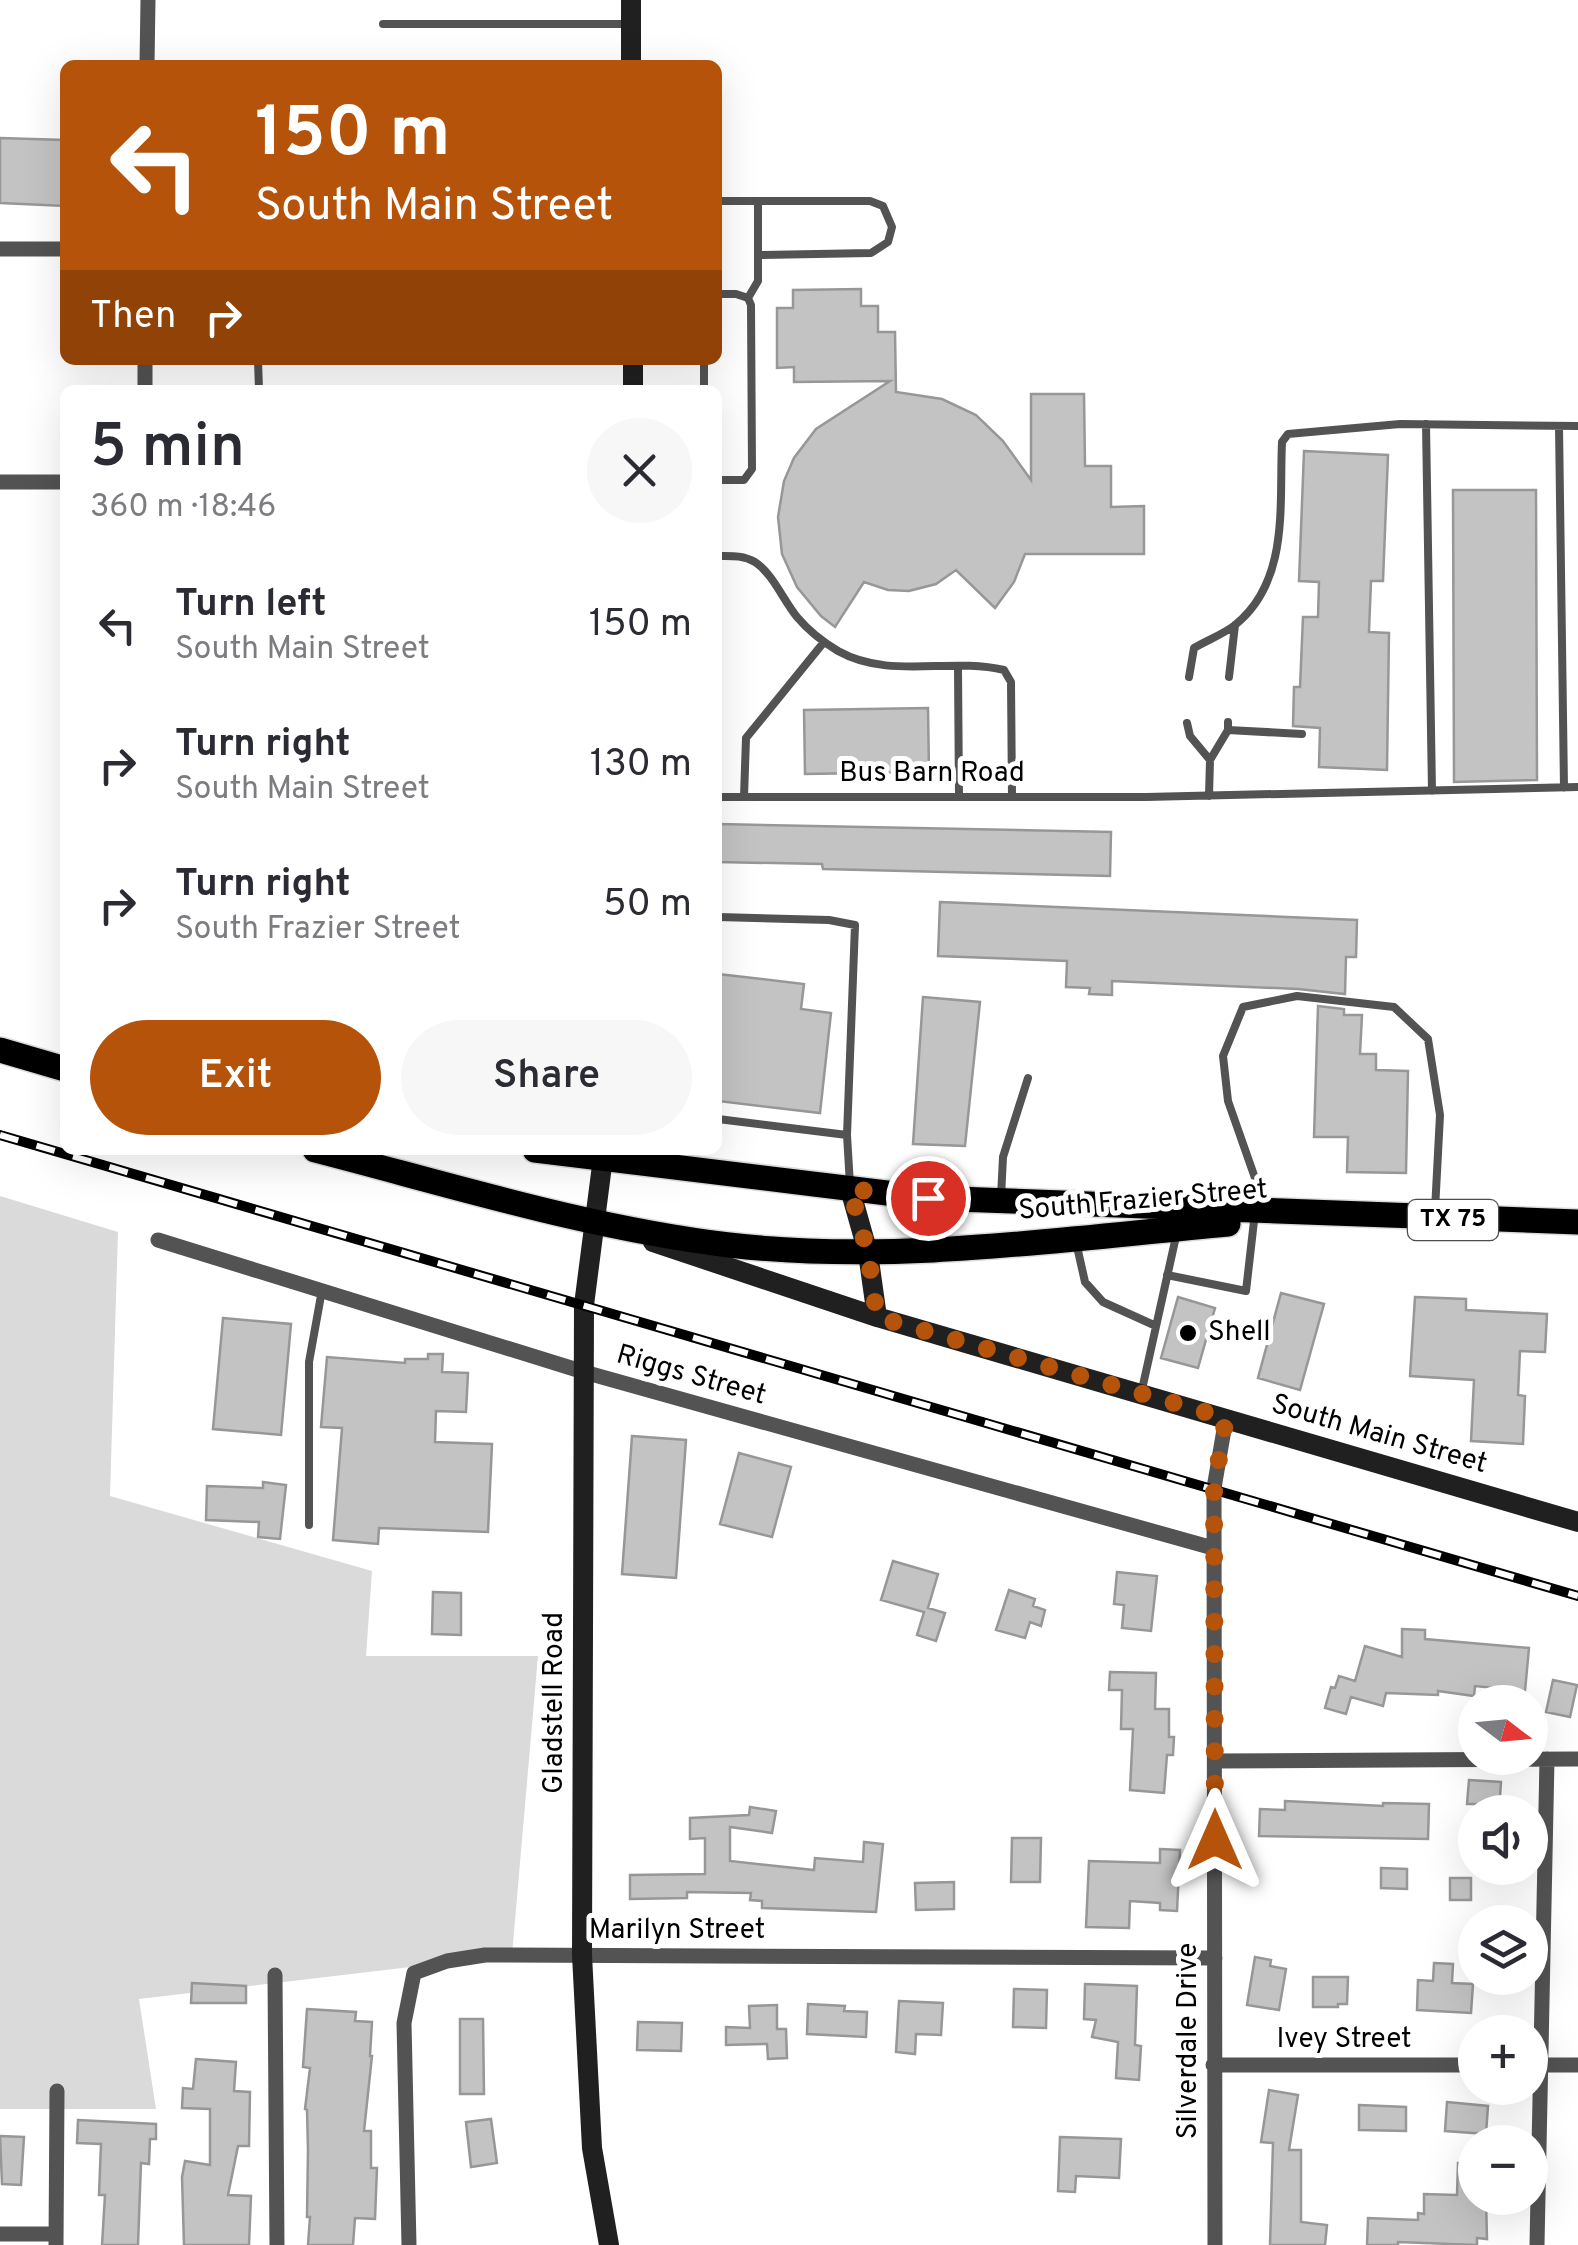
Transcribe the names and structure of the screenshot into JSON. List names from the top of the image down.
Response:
{
  "streets": {
    "main road": ["South Frazier Street", "TX 75"],
    "street": [
      "Riggs Street",
      "South Main Street",
      "Gladstell Road",
      "Marilyn Street",
      "Ivey Street",
      "Silverdale Drive"
    ],
    "lane": ["Bus Barn Road"]
  },
  "crossings": [
    ["South Frazier Street", "South Main Street"],
    ["South Frazier Street", "Gladstell Road"],
    ["Riggs Street", "Gladstell Road"],
    ["Riggs Street", "Silverdale Drive"],
    ["South Main Street", "Gladstell Road"],
    ["South Main Street", "Silverdale Drive"],
    ["Gladstell Road", "Marilyn Street"],
    ["Marilyn Street", "Silverdale Drive"],
    ["Ivey Street", "Silverdale Drive"]
  ],
  "places": ["Shell"],
  "north": "right",
  "page": {
    "turn": ["150 m", "South Main Street"],
    "then": "Then",
    "heading": ["5 min", "360 m · 18:46"],
    "list": [
      {
        "name": "Turn left",
        "note": "South Main Street",
        "value": "150 m"
      },
      {
        "name": "Turn right",
        "note": "South Main Street",
        "value": "130 m"
      },
      {
        "name": "Turn right",
        "note": "South Frazier Street",
        "value": "50 m"
      }
    ],
    "buttons": ["Exit", "Share"],
    "map_buttons": ["+", "−"]
  }
}
